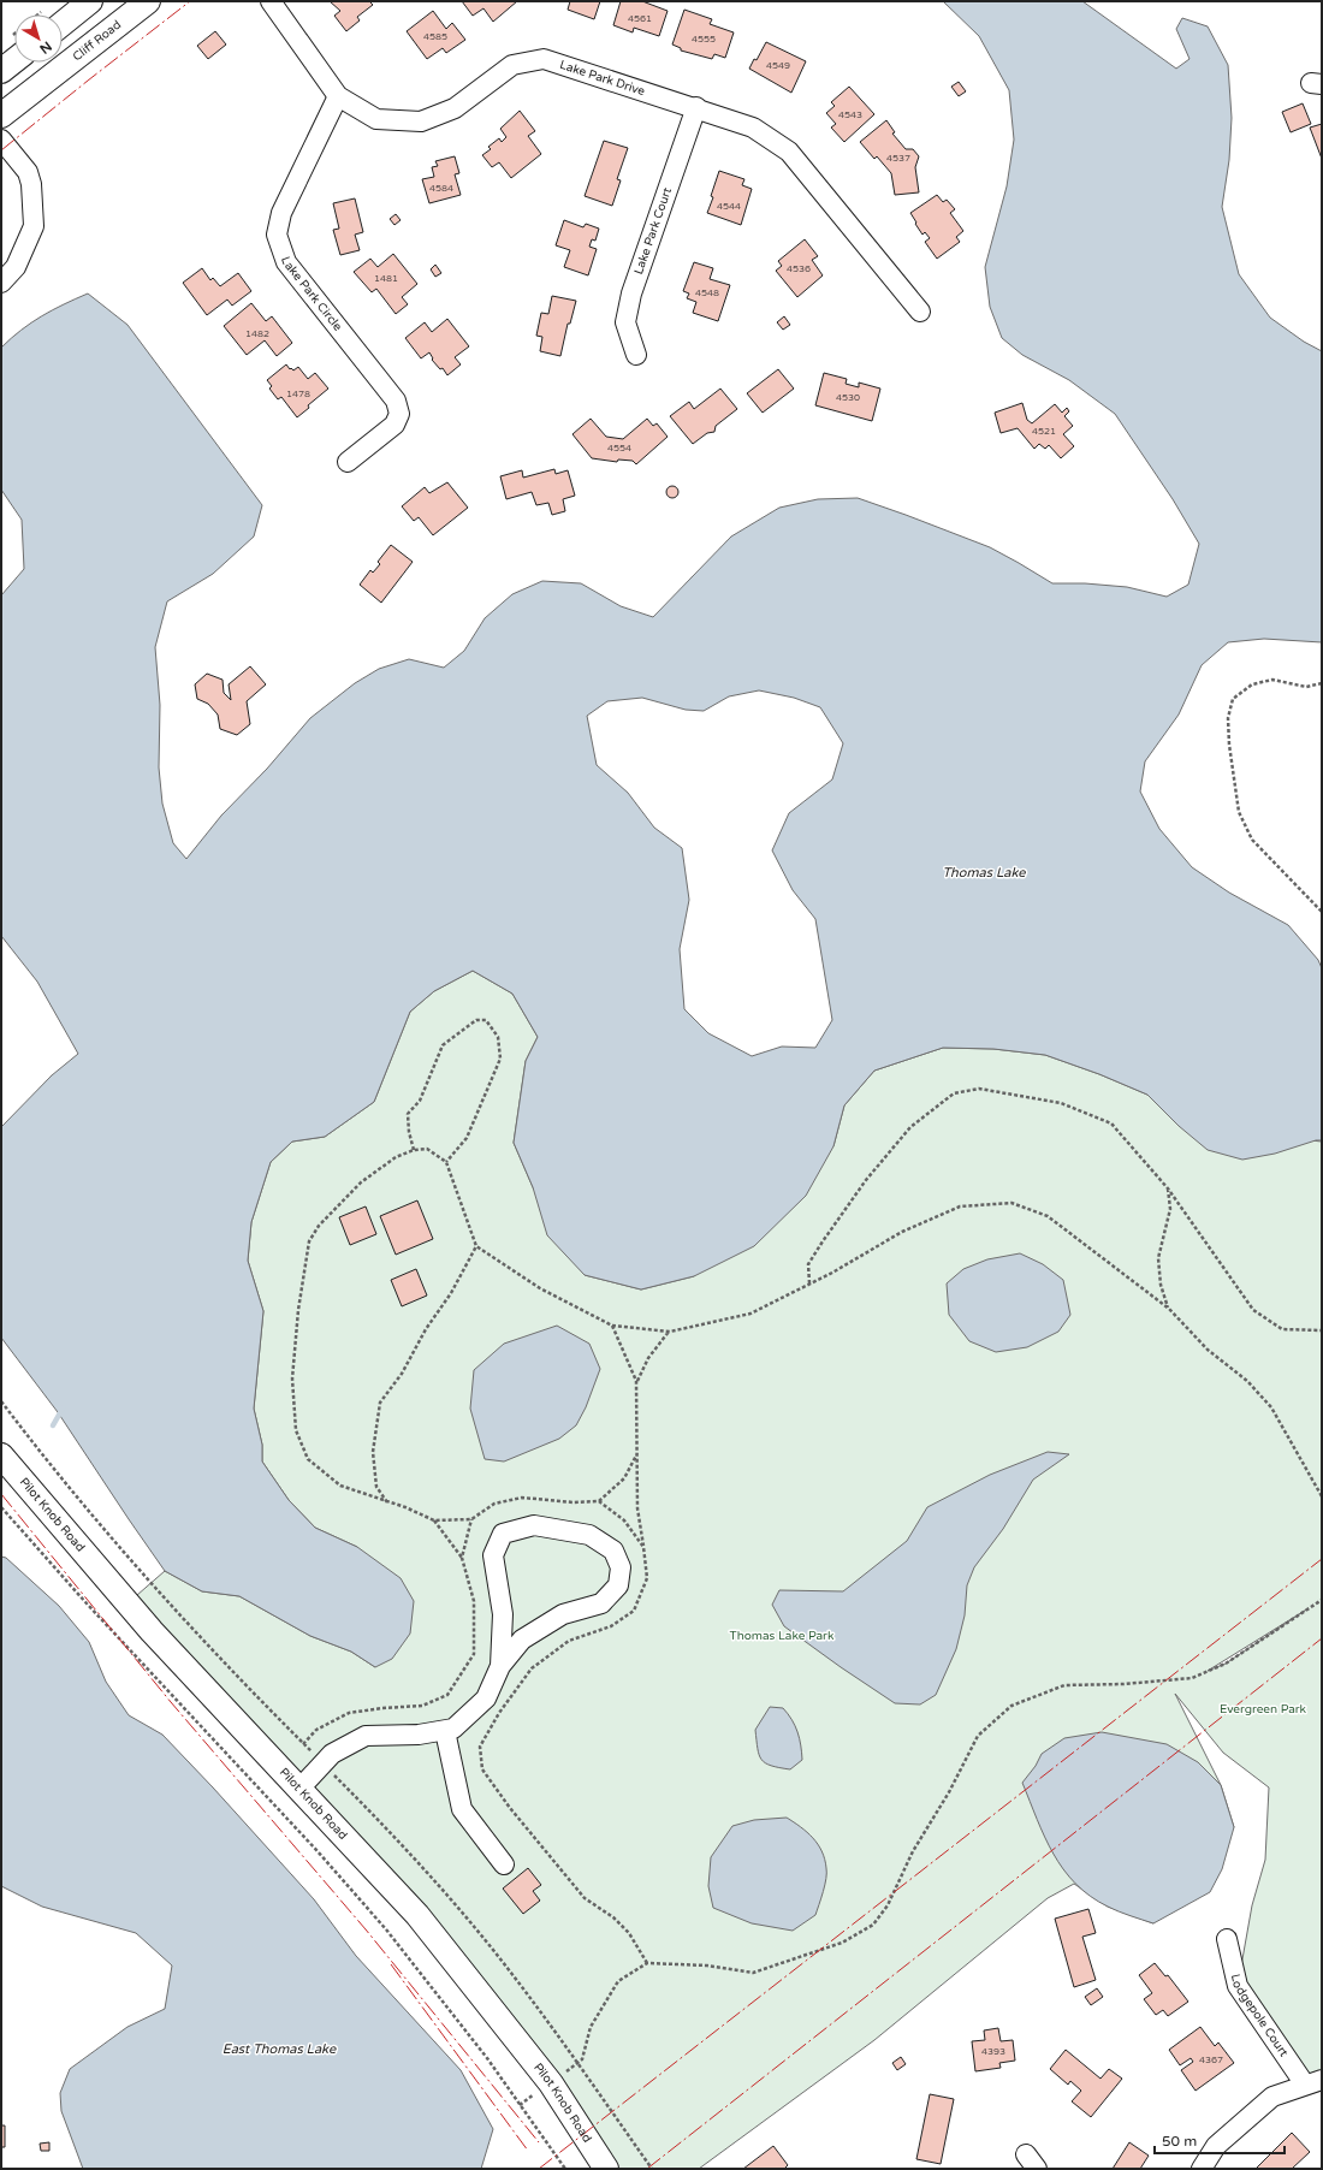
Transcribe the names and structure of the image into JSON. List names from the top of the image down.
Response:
{
  "streets": {
    "main road": ["Cliff Road", "Pilot Knob Road"],
    "street": [
      "Lake Park Drive",
      "Lake Park Court",
      "Lake Park Circle",
      "Lodgepole Court"
    ]
  },
  "crossings": [
    ["Lake Park Drive", "Lake Park Court"],
    ["Lake Park Drive", "Lake Park Circle"]
  ],
  "water": ["Thomas Lake", "East Thomas Lake"],
  "parks": ["Thomas Lake Park", "Evergreen Park"],
  "house_numbers": [
    "4561",
    "4585",
    "4555",
    "4549",
    "4543",
    "4537",
    "4584",
    "4544",
    "4536",
    "1481",
    "4548",
    "1482",
    "1478",
    "4530",
    "4521",
    "4554",
    "4393",
    "4367"
  ],
  "scale_bar": "50 m",
  "north": "bottom right"
}
